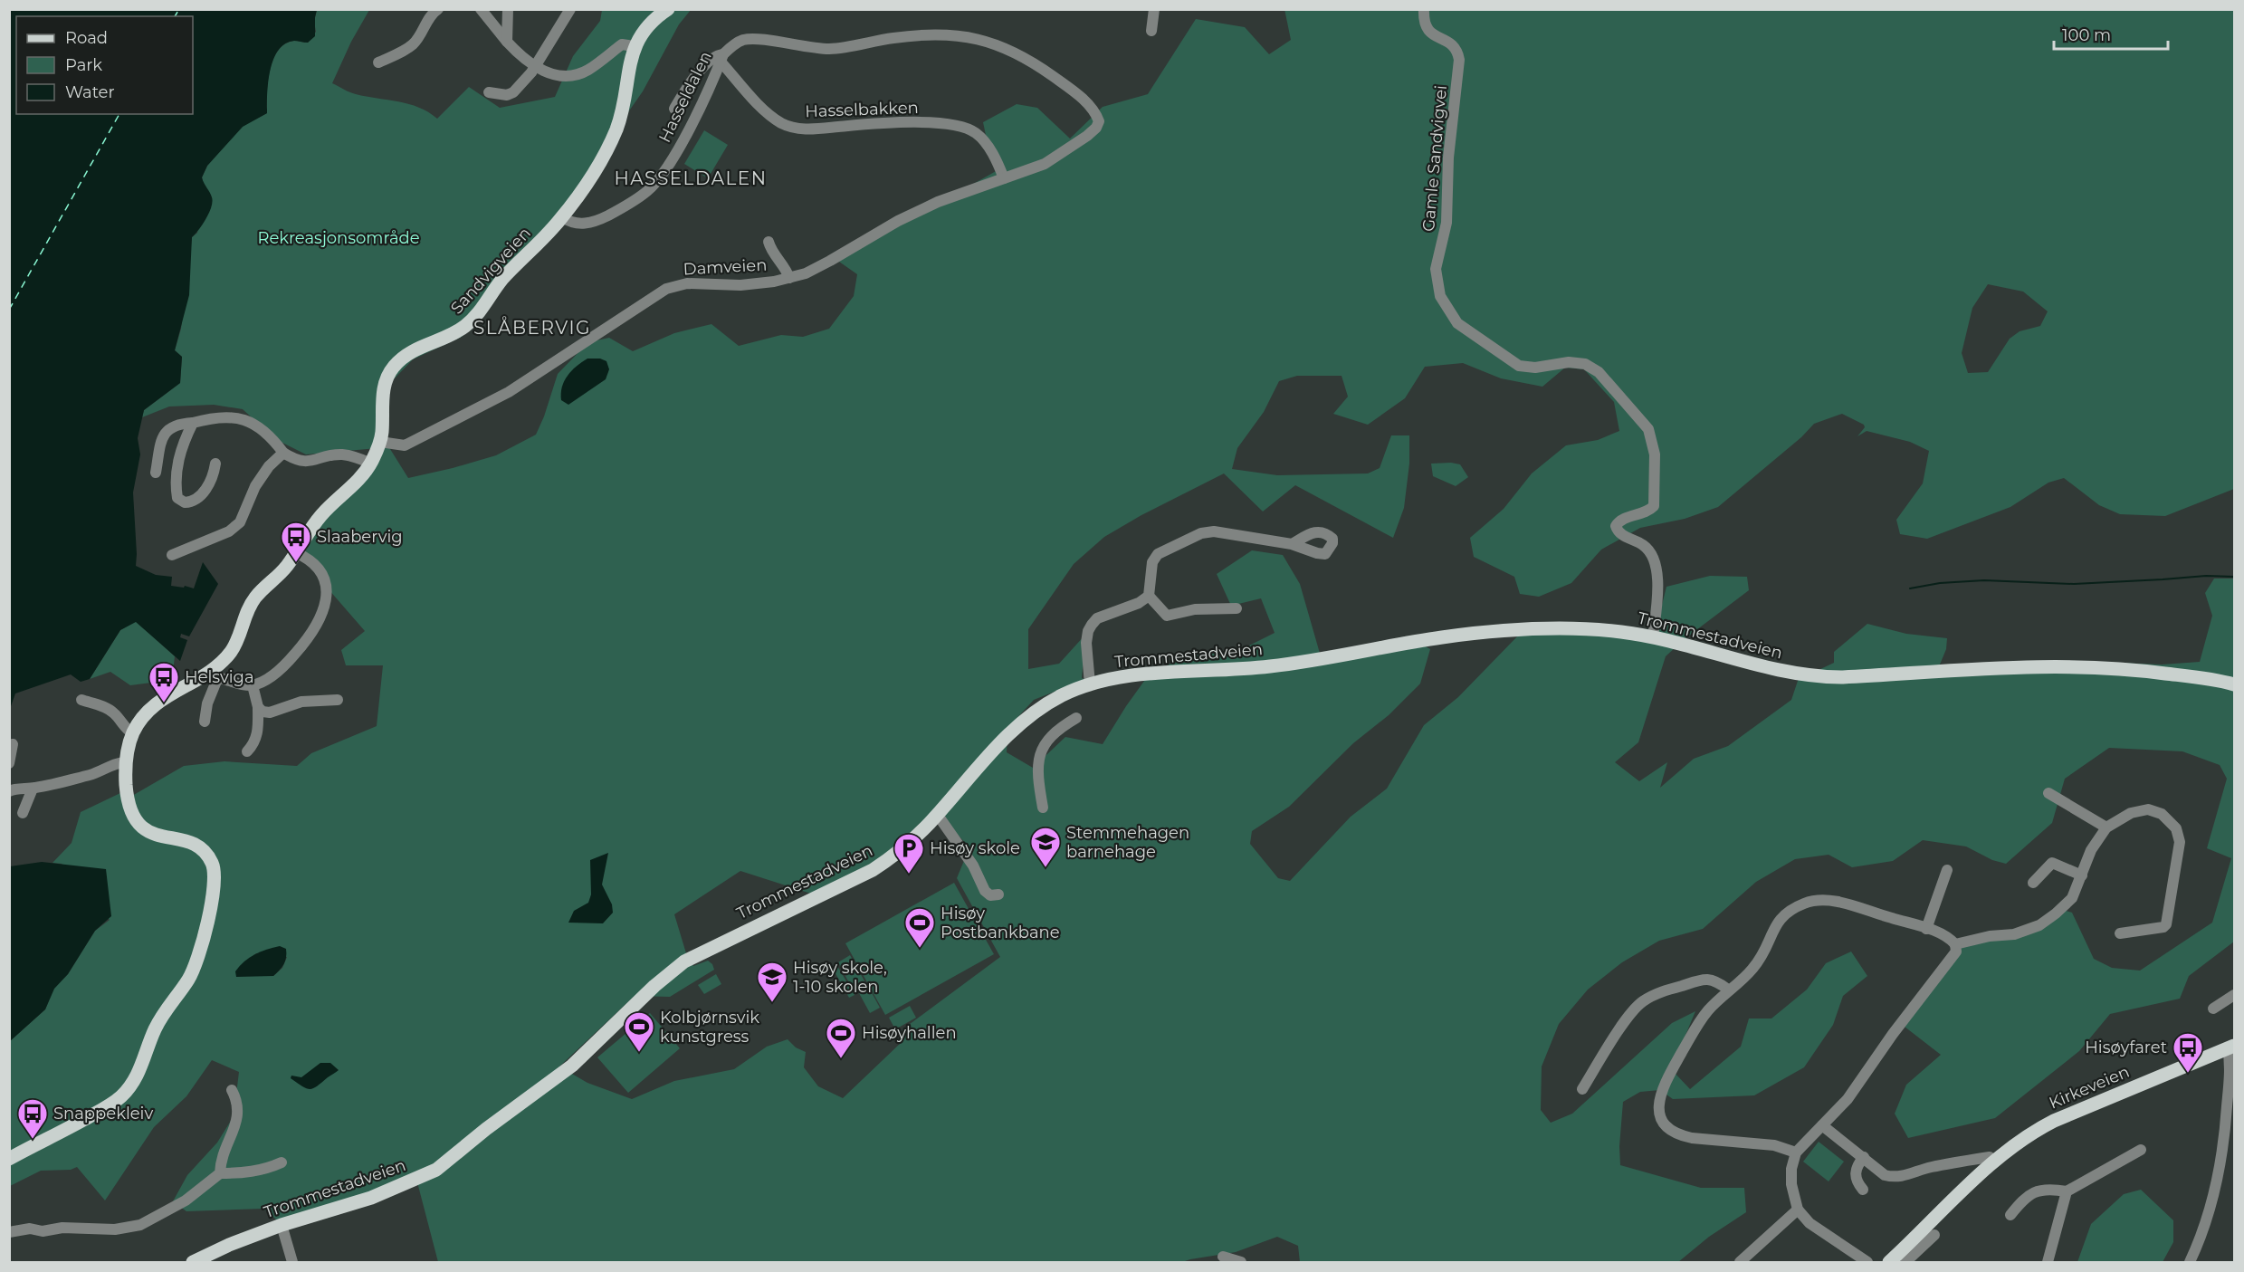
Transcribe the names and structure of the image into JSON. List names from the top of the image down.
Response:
{
  "streets": {
    "main road": ["Sandvigveien", "Trommestadveien", "Kirkeveien"],
    "street": [
      "Hasseldalen",
      "Hasselbakken",
      "Gamle Sandvigvei",
      "Damveien"
    ]
  },
  "crossings": [
    ["Hasseldalen", "Hasselbakken"],
    ["Hasseldalen", "Damveien"],
    ["Hasseldalen", "Sandvigveien"],
    ["Hasselbakken", "Damveien"],
    ["Gamle Sandvigvei", "Trommestadveien"],
    ["Damveien", "Sandvigveien"]
  ],
  "districts": ["HASSELDALEN", "SLÅBERVIG"],
  "parks": ["Rekreasjonsområde"],
  "places": {
    "bus stop": [
      "Slaabervig",
      "Helsviga",
      "Hisøyfaret",
      "Snappekleiv"
    ],
    "school or university": ["Stemmehagen barnehage", "Hisøy skole, 1-10 skolen"],
    "parking": ["Hisøy skole"],
    "sports": ["Hisøy Postbankbane", "Kolbjørnsvik kunstgress", "Hisøyhallen"]
  },
  "legend": ["Road", "Park", "Water"],
  "scale_bar": "100 m"
}
